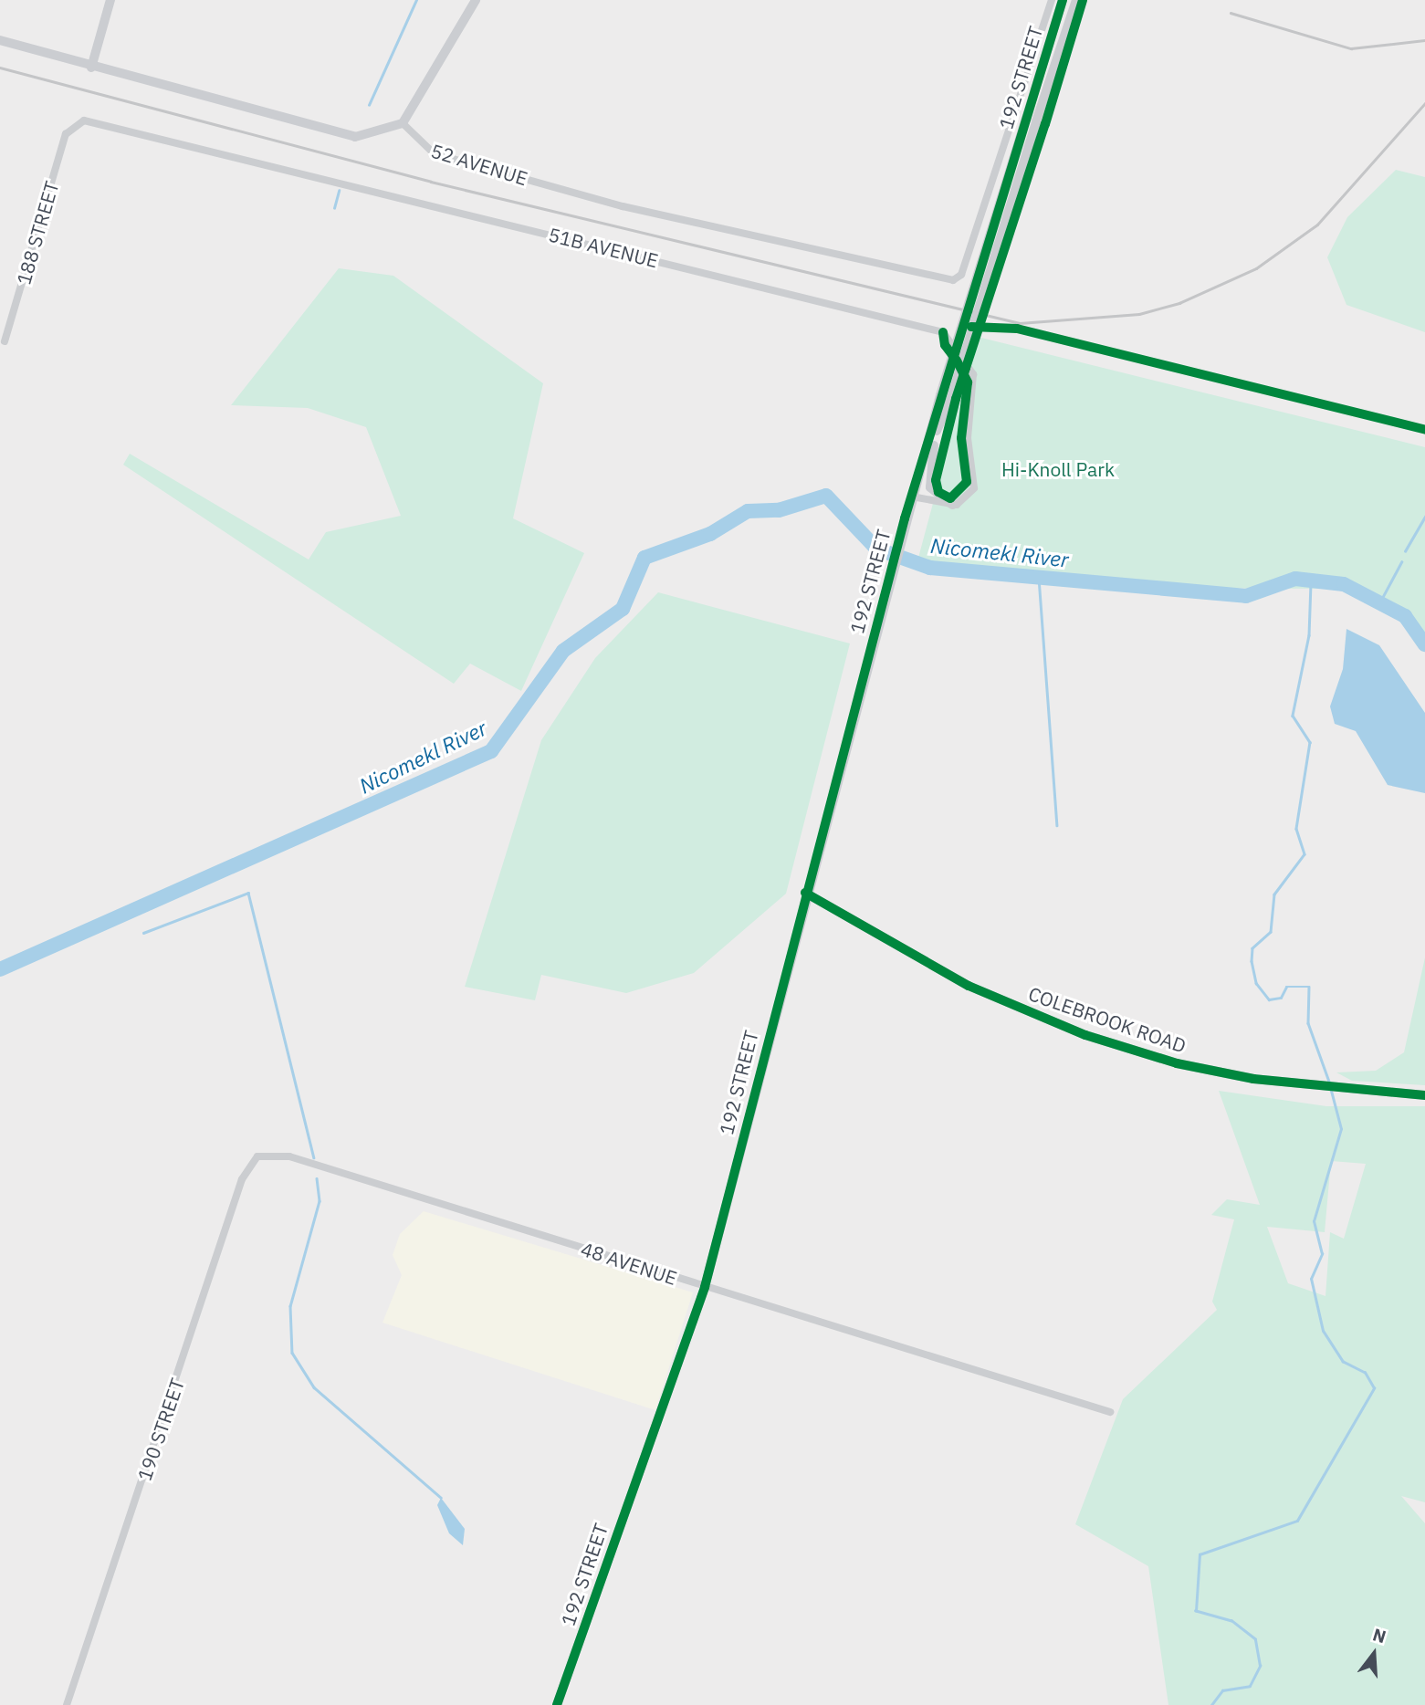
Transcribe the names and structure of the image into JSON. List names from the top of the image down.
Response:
{
  "streets": {
    "main road": ["192 STREET", "COLEBROOK ROAD"],
    "street": [
      "52 AVENUE",
      "188 STREET",
      "51B AVENUE",
      "48 AVENUE",
      "190 STREET"
    ]
  },
  "crossings": [
    ["192 STREET", "COLEBROOK ROAD"],
    ["192 STREET", "48 AVENUE"],
    ["188 STREET", "51B AVENUE"],
    ["48 AVENUE", "190 STREET"]
  ],
  "water": ["Nicomekl River"],
  "parks": ["Hi-Knoll Park"],
  "north": "top"
}
